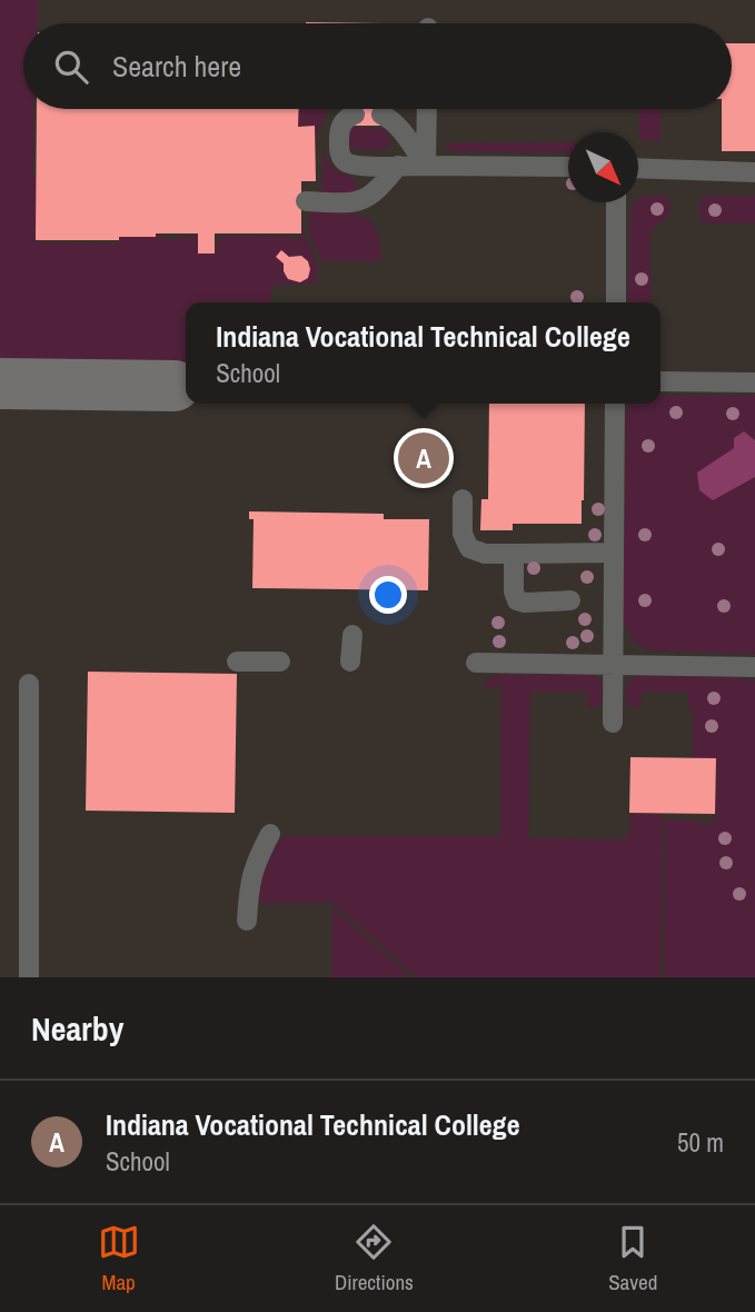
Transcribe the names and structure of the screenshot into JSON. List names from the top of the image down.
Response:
{
  "north": "bottom right",
  "page": {
    "search": "Search here",
    "popup": ["Indiana Vocational Technical College", "School"],
    "pins": "A",
    "heading": "Nearby",
    "list": [
      {
        "mark": "A",
        "name": "Indiana Vocational Technical College",
        "note": "School",
        "value": "50 m"
      }
    ],
    "nav": ["Map", "Directions", "Saved"]
  }
}
